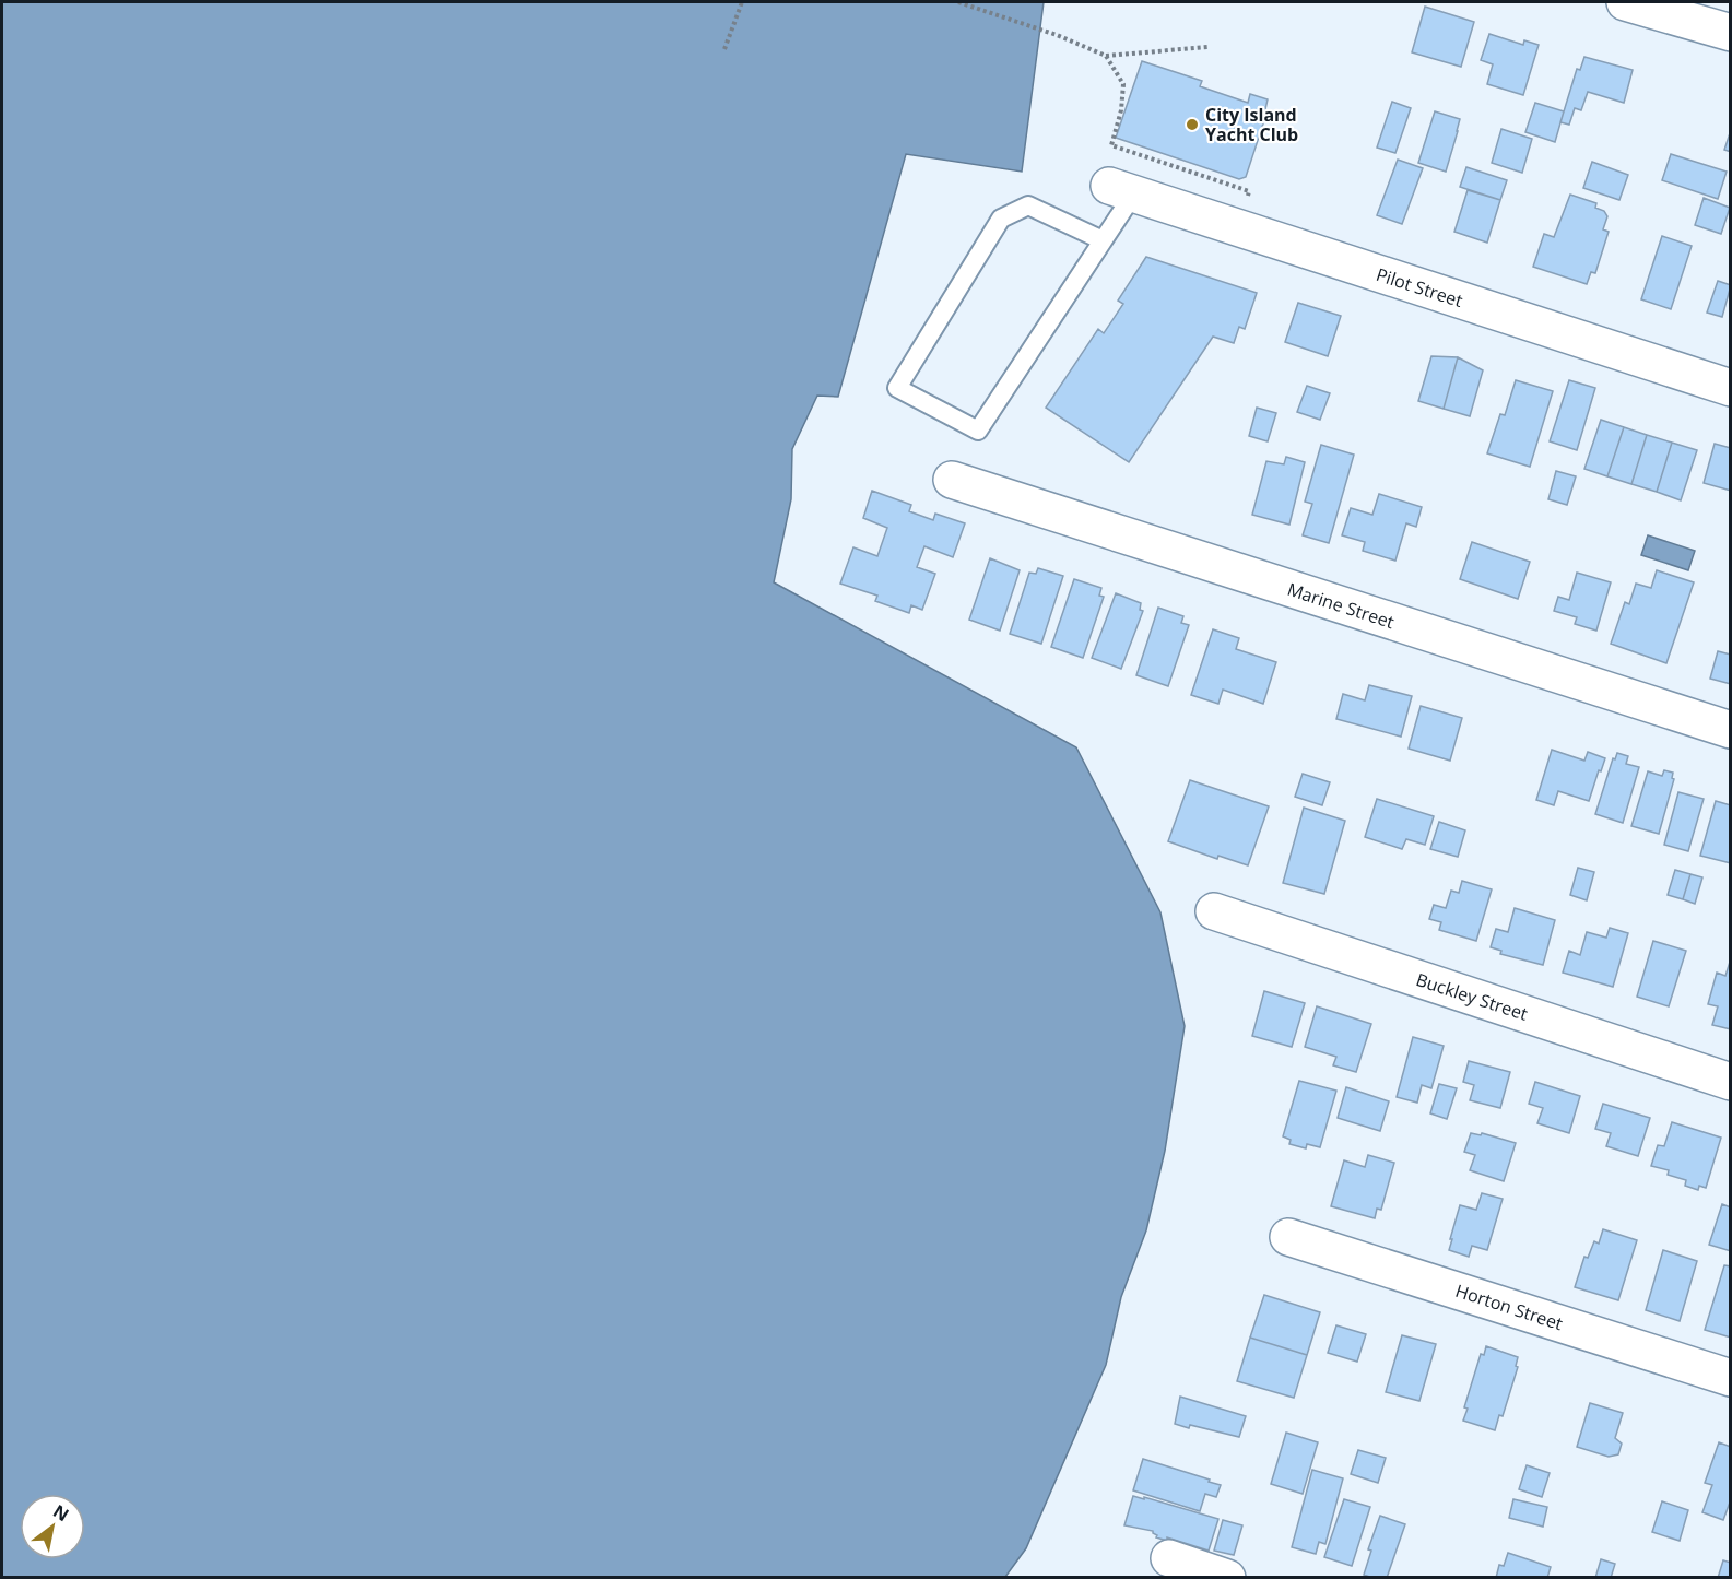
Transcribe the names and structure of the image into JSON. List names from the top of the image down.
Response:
{
  "streets": {
    "street": [
      "Pilot Street",
      "Marine Street",
      "Buckley Street",
      "Horton Street"
    ]
  },
  "places": ["City Island Yacht Club"],
  "north": "top right"
}
